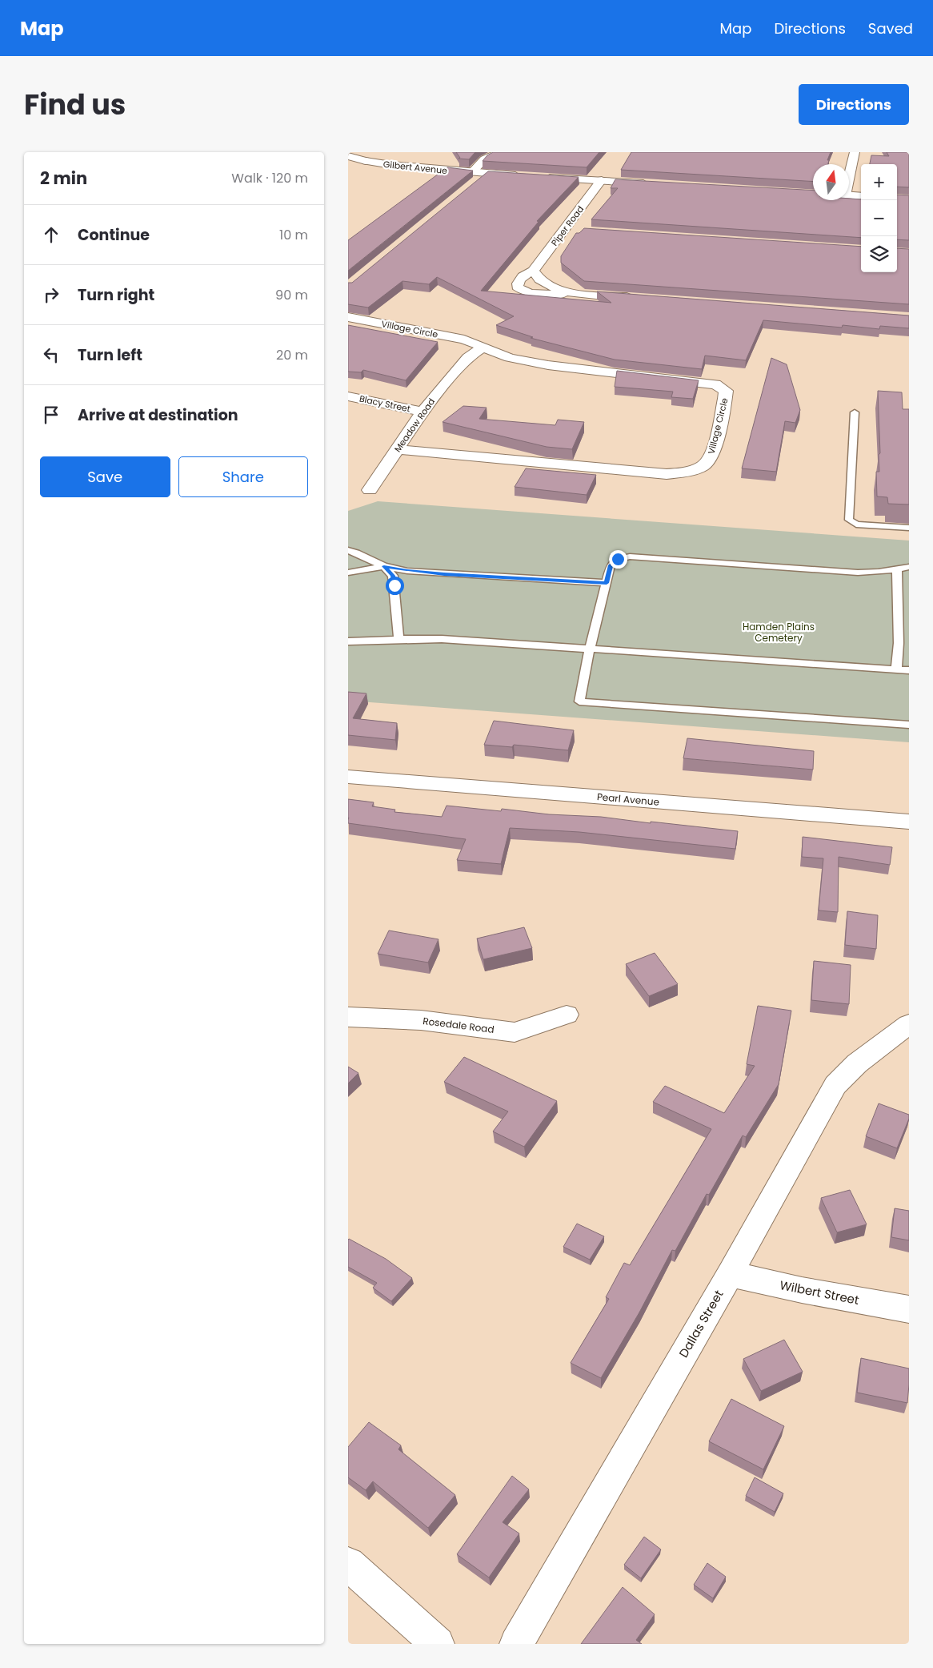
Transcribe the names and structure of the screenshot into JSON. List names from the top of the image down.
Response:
{
  "streets": {
    "street": [
      "Gilbert Avenue",
      "Piper Road",
      "Village Circle",
      "Blacy Street",
      "Meadow Road",
      "Pearl Avenue",
      "Rosedale Road",
      "Wilbert Street",
      "Dallas Street"
    ]
  },
  "crossings": [
    ["Village Circle", "Meadow Road"],
    ["Blacy Street", "Meadow Road"],
    ["Wilbert Street", "Dallas Street"]
  ],
  "parks": ["Hamden Plains Cemetery"],
  "north": "top",
  "page": {
    "header": "Map",
    "nav": ["Map", "Directions", "Saved"],
    "title": "Find us",
    "buttons": [
      "Directions",
      ["Save", "Share"]
    ],
    "heading": ["2 min", "Walk · 120 m"],
    "map_buttons": ["+", "−"],
    "list": [
      ["Continue", "10 m"],
      ["Turn right", "90 m"],
      ["Turn left", "20 m"],
      "Arrive at destination"
    ]
  }
}
